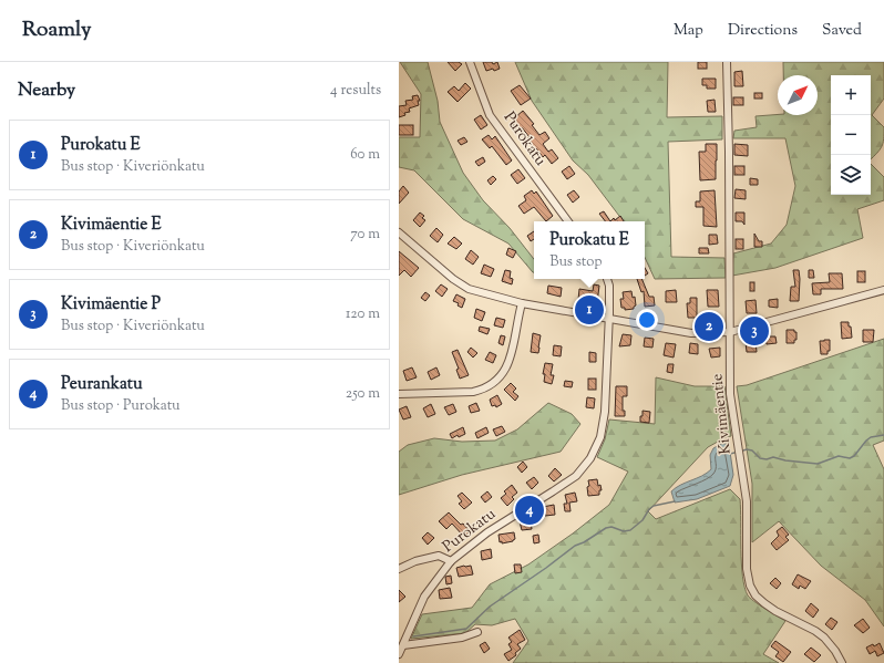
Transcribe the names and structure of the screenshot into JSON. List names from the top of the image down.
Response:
{
  "streets": {
    "street": ["Purokatu", "Kivimäentie"]
  },
  "north": "top right",
  "page": {
    "header": "Roamly",
    "nav": ["Map", "Directions", "Saved"],
    "heading": ["Nearby", "4 results"],
    "map_buttons": ["+", "−"],
    "list": [
      {
        "mark": "1",
        "name": "Purokatu E",
        "note": "Bus stop · Kiveriönkatu",
        "value": "60 m"
      },
      {
        "mark": "2",
        "name": "Kivimäentie E",
        "note": "Bus stop · Kiveriönkatu",
        "value": "70 m"
      },
      {
        "mark": "3",
        "name": "Kivimäentie P",
        "note": "Bus stop · Kiveriönkatu",
        "value": "120 m"
      },
      {
        "mark": "4",
        "name": "Peurankatu",
        "note": "Bus stop · Purokatu",
        "value": "250 m"
      }
    ],
    "popup": ["Purokatu E", "Bus stop"],
    "pins": [
      "1",
      "2",
      "3",
      "4"
    ]
  }
}
